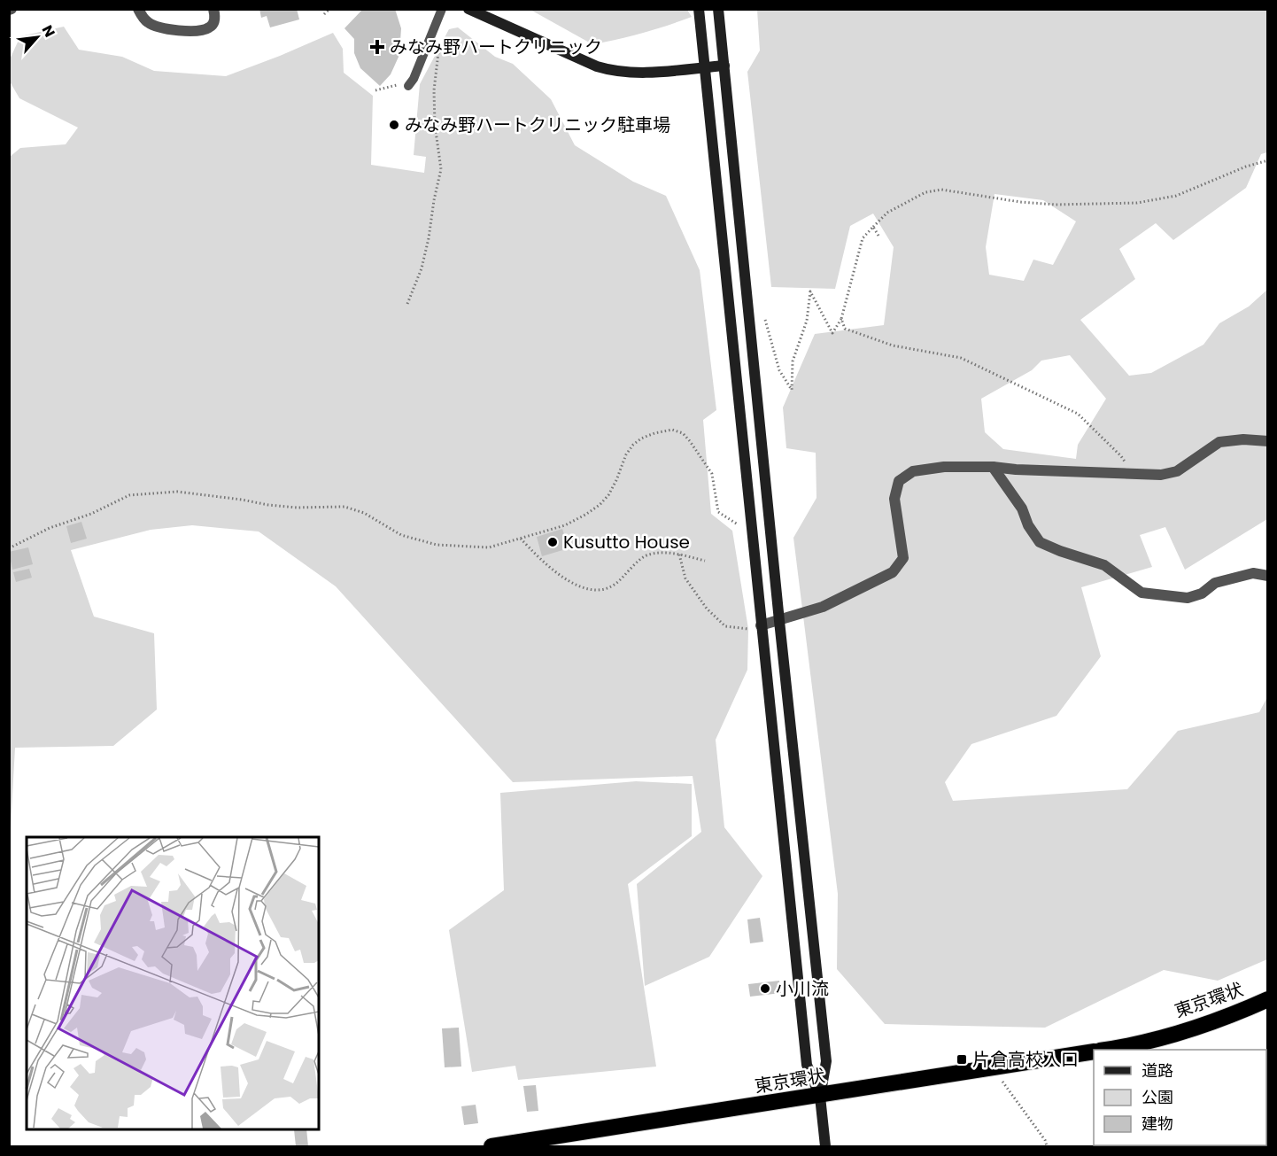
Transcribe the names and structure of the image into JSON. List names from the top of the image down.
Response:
{
  "streets": {
    "highway": ["東京環状"]
  },
  "places": {
    "health": ["みなみ野ハートクリニック"],
    "other": ["みなみ野ハートクリニック駐車場", "Kusutto House", "小川流"],
    "transit": ["片倉高校入口"]
  },
  "legend": ["道路", "公園", "建物"],
  "north": "top right"
}
